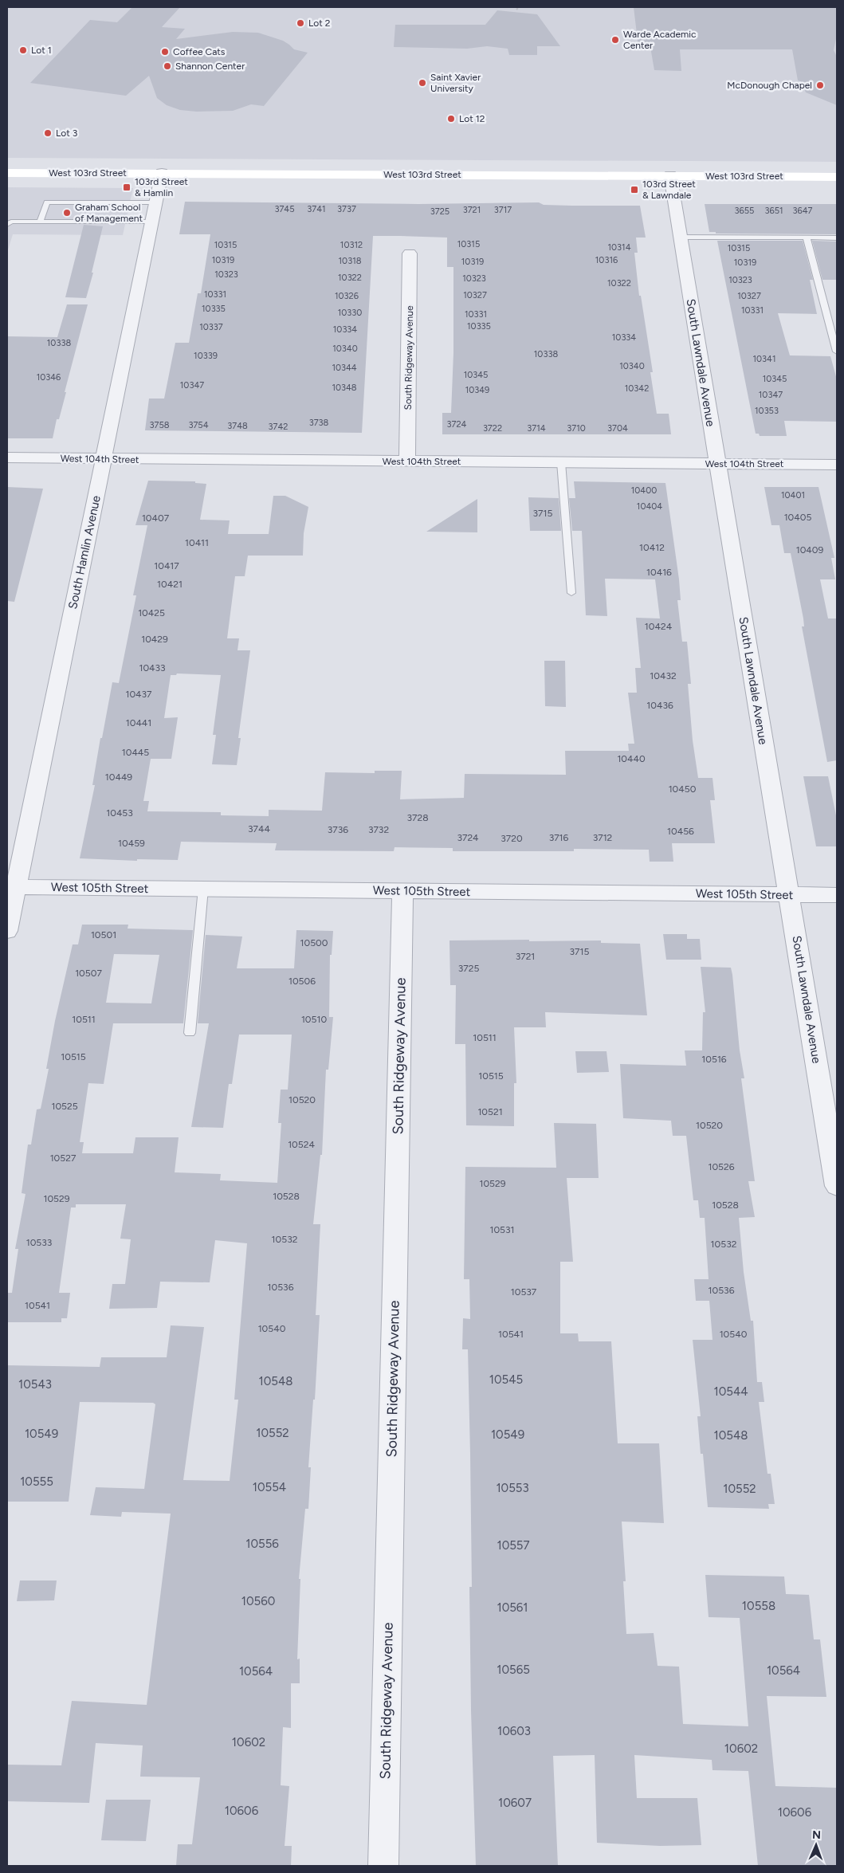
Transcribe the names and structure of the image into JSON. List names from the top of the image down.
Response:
{
  "streets": {
    "main road": ["West 103rd Street"],
    "street": [
      "South Ridgeway Avenue",
      "South Lawndale Avenue",
      "West 104th Street",
      "South Hamlin Avenue",
      "West 105th Street"
    ]
  },
  "crossings": [
    ["West 103rd Street", "South Lawndale Avenue"],
    ["West 103rd Street", "South Hamlin Avenue"],
    ["South Ridgeway Avenue", "West 104th Street"],
    ["South Ridgeway Avenue", "West 105th Street"],
    ["South Lawndale Avenue", "West 104th Street"],
    ["South Lawndale Avenue", "West 105th Street"],
    ["West 104th Street", "South Hamlin Avenue"],
    ["South Hamlin Avenue", "West 105th Street"]
  ],
  "places": {
    "other": [
      "Lot 2",
      "Warde Academic Center",
      "Lot 1",
      "Coffee Cats",
      "Shannon Center",
      "Saint Xavier University",
      "McDonough Chapel",
      "Lot 12",
      "Lot 3",
      "Graham School of Management"
    ],
    "transit": ["103rd Street & Hamlin", "103rd Street & Lawndale"]
  },
  "house_numbers": [
    "3745",
    "3741",
    "3737",
    "3721",
    "3717",
    "3655",
    "3651",
    "3647",
    "3725",
    "10315",
    "10315",
    "10312",
    "10314",
    "10315",
    "10319",
    "10316",
    "10318",
    "10319",
    "10319",
    "10323",
    "10322",
    "10323",
    "10323",
    "10322",
    "10331",
    "10327",
    "10326",
    "10327",
    "10335",
    "10331",
    "10330",
    "10331",
    "10335",
    "10337",
    "10334",
    "10334",
    "10338",
    "10340",
    "10338",
    "10339",
    "10341",
    "10340",
    "10344",
    "10345",
    "10346",
    "10345",
    "10347",
    "10348",
    "10342",
    "10349",
    "10347",
    "10353",
    "3738",
    "3724",
    "3758",
    "3754",
    "3748",
    "3742",
    "3722",
    "3714",
    "3710",
    "3704",
    "10400",
    "10401",
    "10404",
    "3715",
    "10405",
    "10407",
    "10411",
    "10412",
    "10409",
    "10417",
    "10416",
    "10421",
    "10425",
    "10424",
    "10429",
    "10433",
    "10432",
    "10437",
    "10436",
    "10441",
    "10445",
    "10440",
    "10449",
    "10450",
    "10453",
    "3728",
    "3744",
    "3736",
    "3732",
    "10456",
    "3724",
    "3716",
    "3712",
    "3720",
    "10459",
    "10501",
    "10500",
    "3715",
    "3721",
    "3725",
    "10507",
    "10506",
    "10511",
    "10510",
    "10511",
    "10515",
    "10516",
    "10515",
    "10520",
    "10525",
    "10521",
    "10520",
    "10524",
    "10527",
    "10526",
    "10529",
    "10528",
    "10529",
    "10528",
    "10531",
    "10532",
    "10533",
    "10532",
    "10536",
    "10536",
    "10537",
    "10541",
    "10540",
    "10541",
    "10540",
    "10545",
    "10548",
    "10543",
    "10544",
    "10552",
    "10549",
    "10549",
    "10548",
    "10555",
    "10554",
    "10553",
    "10552",
    "10556",
    "10557",
    "10560",
    "10558",
    "10561",
    "10565",
    "10564",
    "10564",
    "10603",
    "10602",
    "10602",
    "10607",
    "10606",
    "10606"
  ],
  "north": "top"
}
